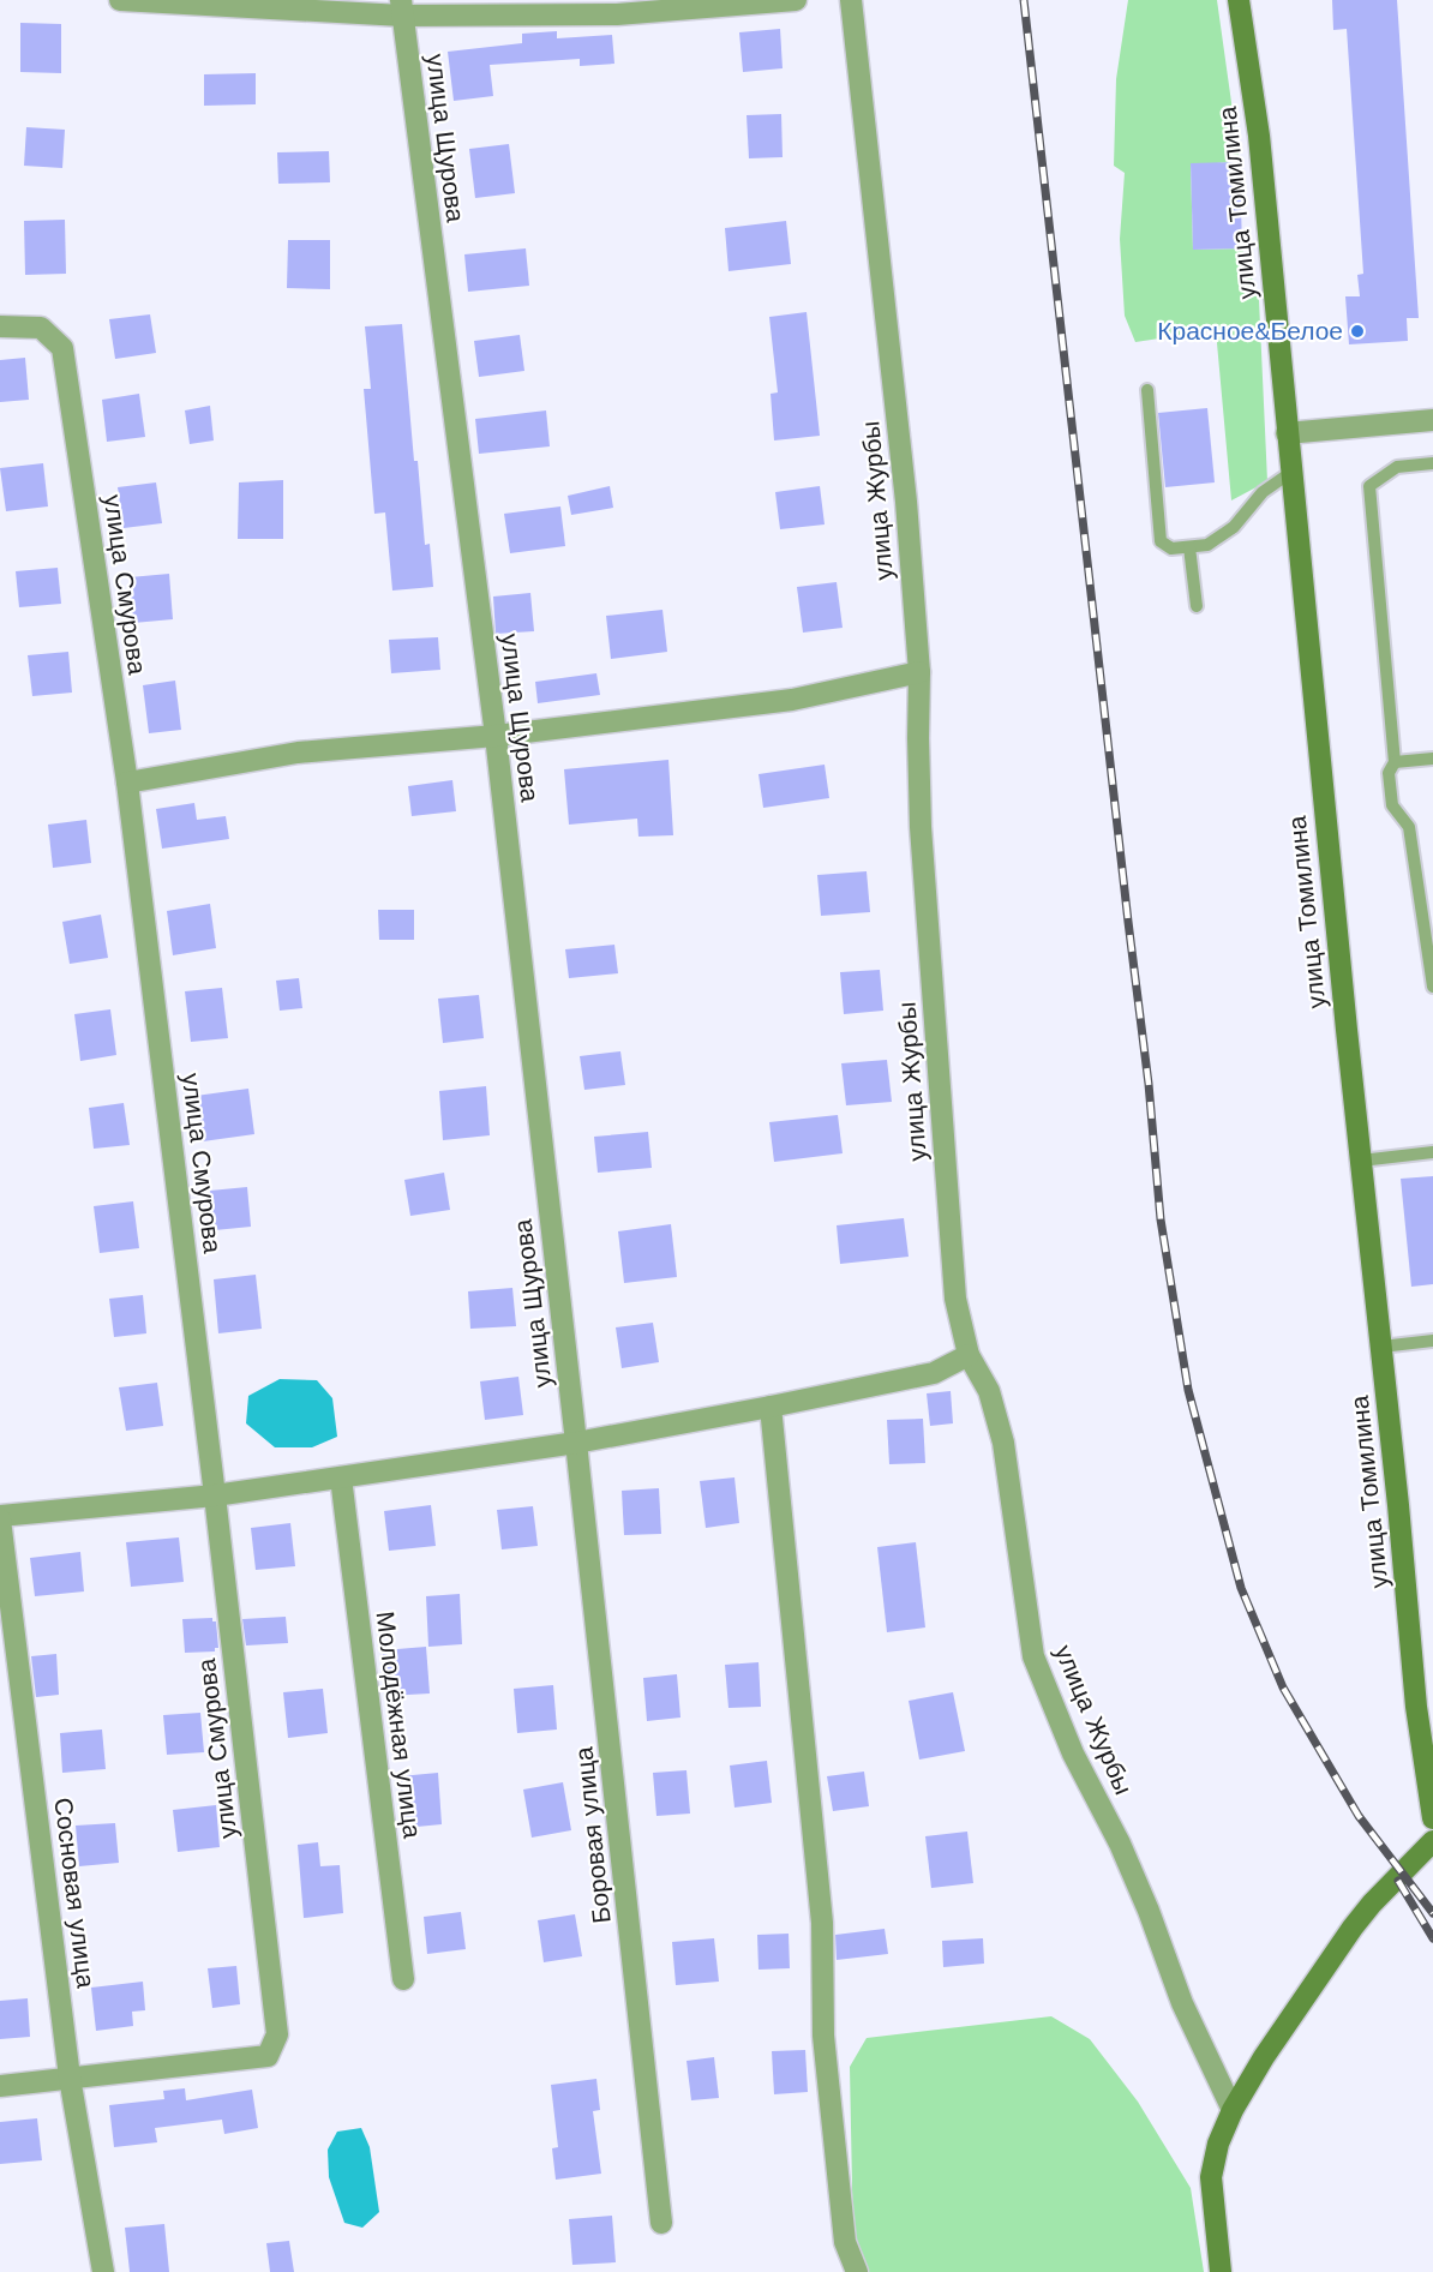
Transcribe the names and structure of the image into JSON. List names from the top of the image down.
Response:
{
  "streets": {
    "street": [
      "улица Щурова",
      "улица Томилина",
      "улица Журбы",
      "улица Смурова",
      "Молодёжная улица",
      "Боровая улица",
      "Сосновая улица"
    ]
  },
  "crossings": [
    ["улица Щурова", "Боровая улица"],
    ["улица Смурова", "Сосновая улица"]
  ],
  "places": ["Красное&Белое"]
}
